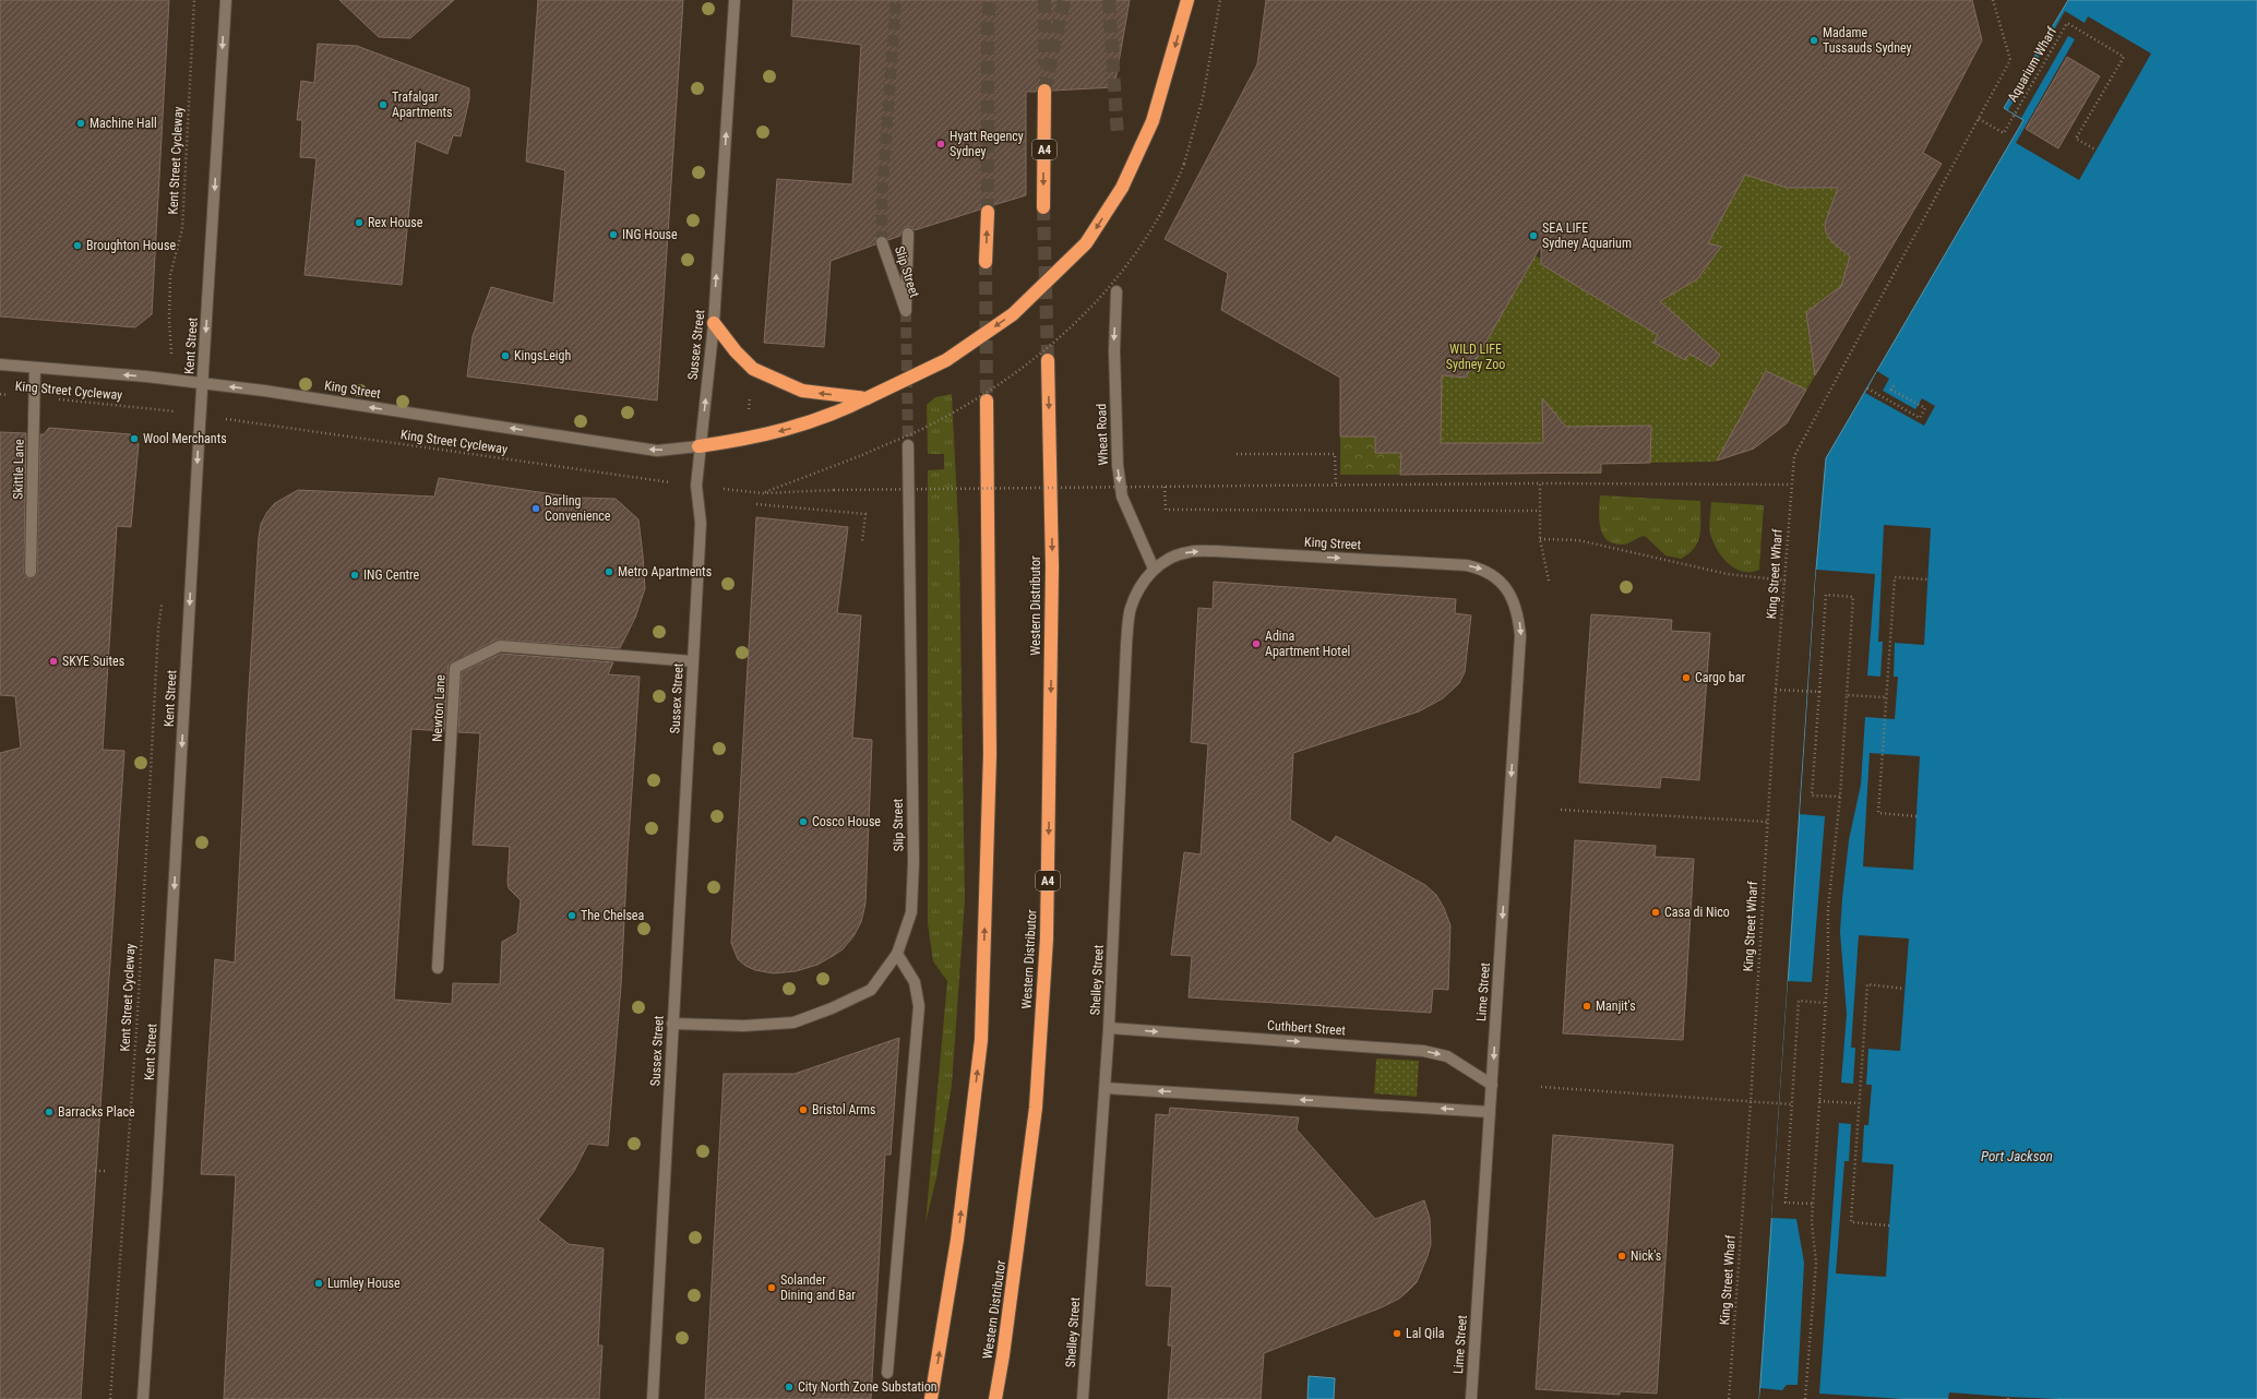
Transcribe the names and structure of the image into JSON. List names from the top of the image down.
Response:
{
  "streets": {
    "highway": ["A4", "Western Distributor"],
    "street": [
      "Slip Street",
      "Sussex Street",
      "Kent Street",
      "King Street",
      "Wheat Road",
      "Skittle Lane",
      "Newton Lane",
      "Shelley Street",
      "Lime Street",
      "Cuthbert Street"
    ],
    "path": [
      "Aquarium Wharf",
      "Kent Street Cycleway",
      "King Street Cycleway",
      "King Street Wharf"
    ]
  },
  "crossings": [
    ["Aquarium Wharf", "King Street Wharf"],
    ["Slip Street", "Sussex Street"],
    ["Sussex Street", "King Street"],
    ["Sussex Street", "Newton Lane"],
    ["Kent Street", "King Street"],
    ["King Street", "Wheat Road"],
    ["King Street", "Skittle Lane"],
    ["King Street", "Shelley Street"],
    ["King Street", "Lime Street"],
    ["King Street Cycleway", "Skittle Lane"],
    ["Wheat Road", "Shelley Street"],
    ["Shelley Street", "Cuthbert Street"],
    ["Lime Street", "Cuthbert Street"]
  ],
  "one_way": ["Kent Street", "Wheat Road", "Lime Street"],
  "water": ["Port Jackson"],
  "parks": ["WILD LIFE Sydney Zoo"],
  "places": [
    "Madame Tussauds Sydney",
    "Trafalgar Apartments",
    "Machine Hall",
    "Hyatt Regency Sydney",
    "Rex House",
    "ING House",
    "SEA LIFE Sydney Aquarium",
    "Broughton House",
    "KingsLeigh",
    "Wool Merchants",
    "Darling Convenience",
    "Metro Apartments",
    "ING Centre",
    "Adina Apartment Hotel",
    "SKYE Suites",
    "Cargo bar",
    "Cosco House",
    "Casa di Nico",
    "The Chelsea",
    "Manjit's",
    "Bristol Arms",
    "Barracks Place",
    "Nick's",
    "Lumley House",
    "Solander Dining and Bar",
    "Lal Qila",
    "City North Zone Substation"
  ]
}
